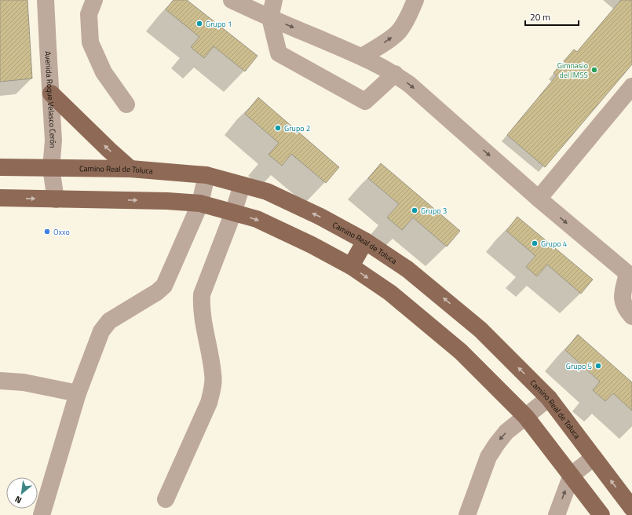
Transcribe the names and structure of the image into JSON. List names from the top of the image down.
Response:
{
  "streets": {
    "main road": ["Camino Real de Toluca"],
    "street": ["Avenida Roque Velasco Cerón"]
  },
  "crossings": [
    ["Avenida Roque Velasco Cerón", "Camino Real de Toluca"]
  ],
  "places": [
    "Grupo 1",
    "Gimnasio del IMSS",
    "Grupo 2",
    "Grupo 3",
    "Oxxo",
    "Grupo 4",
    "Grupo 5"
  ],
  "scale_bar": "20 m",
  "north": "bottom left"
}
